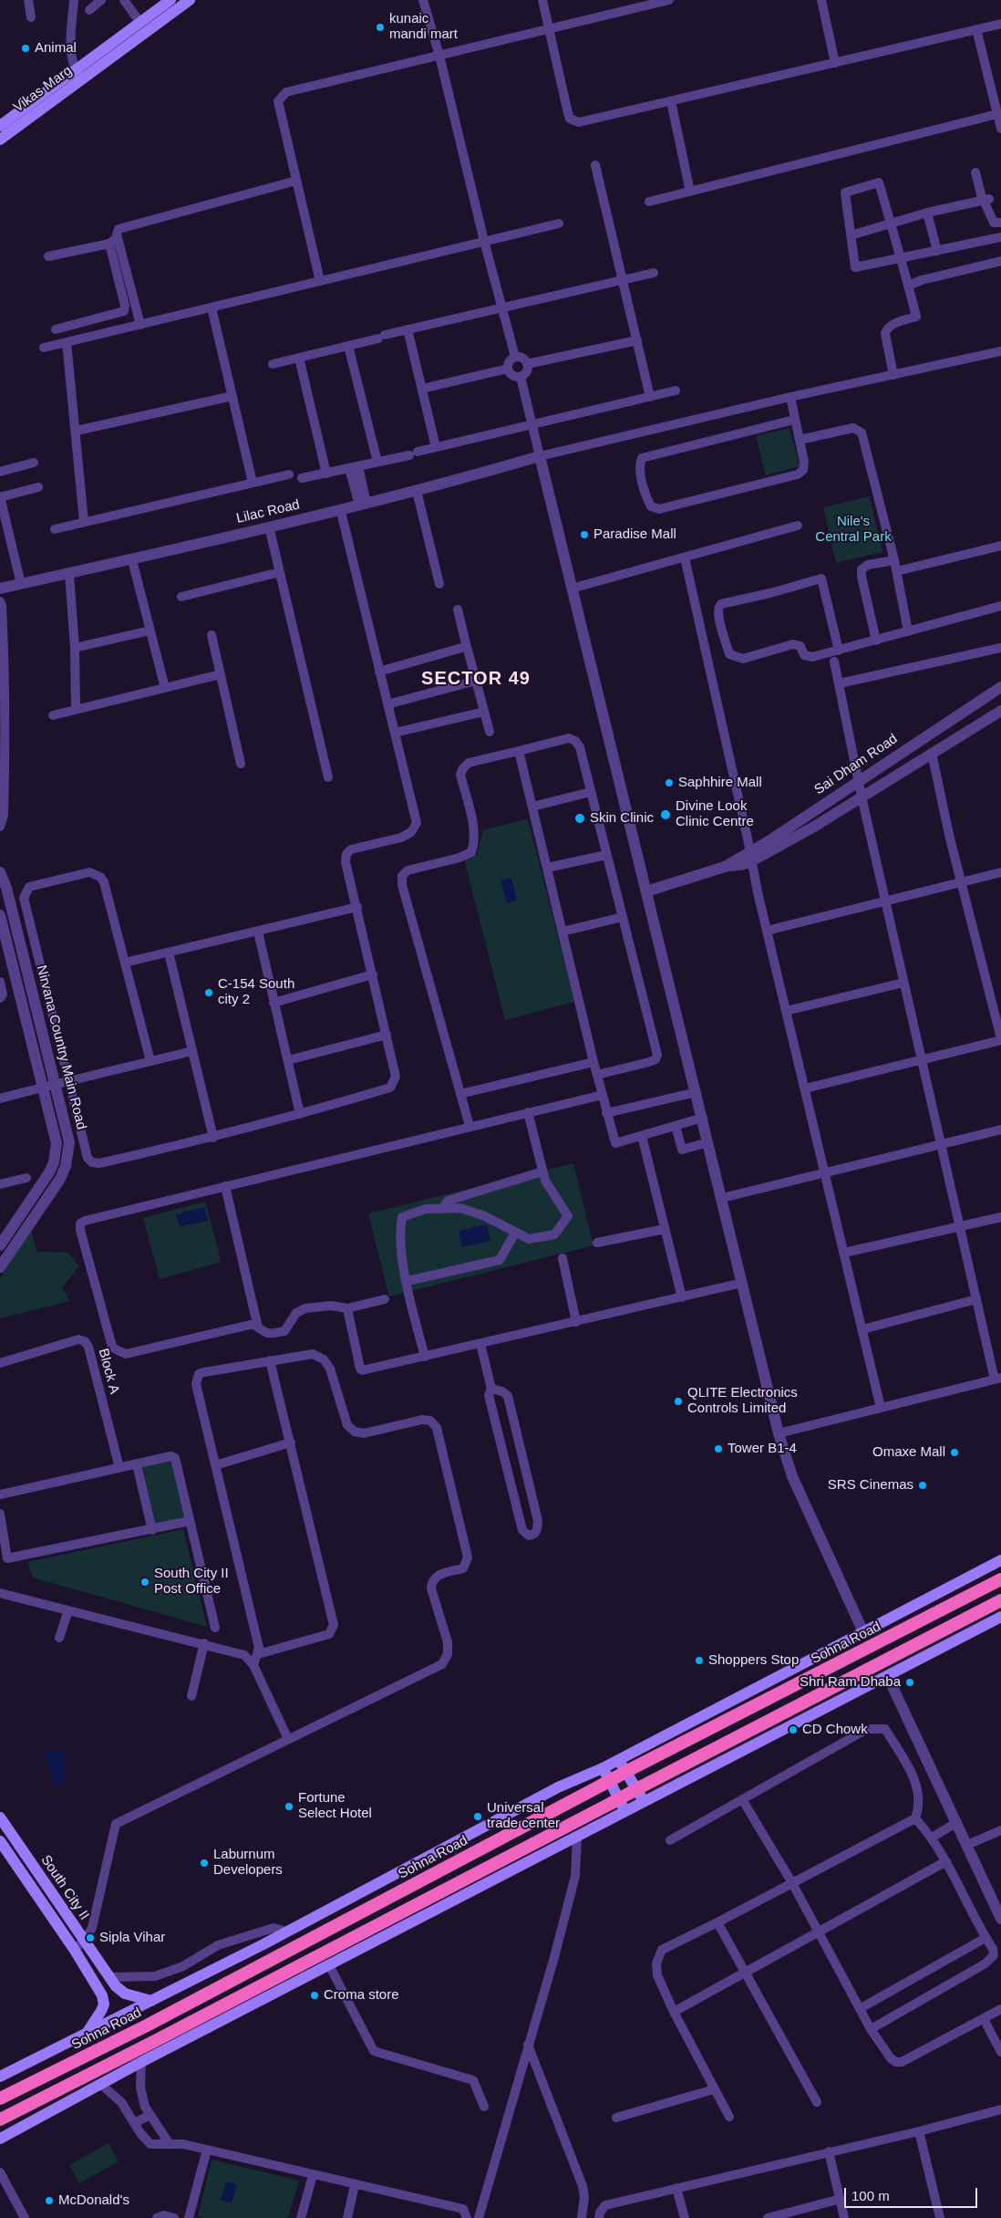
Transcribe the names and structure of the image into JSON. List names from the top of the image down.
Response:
{
  "streets": {
    "highway": ["Sohna Road"],
    "main road": ["Vikas Marg", "South City II"],
    "street": [
      "Lilac Road",
      "Sai Dham Road",
      "Nirvana Country Main Road",
      "Block A"
    ]
  },
  "districts": ["SECTOR 49"],
  "parks": ["Nile's Central Park"],
  "places": [
    "kunaic mandi mart",
    "Animal",
    "Paradise Mall",
    "Saphhire Mall",
    "Divine Look Clinic Centre",
    "Skin Clinic",
    "C-154 South city 2",
    "QLITE Electronics Controls Limited",
    "Tower B1-4",
    "Omaxe Mall",
    "SRS Cinemas",
    "South City II Post Office",
    "Shoppers Stop",
    "Shri Ram Dhaba",
    "CD Chowk",
    "Fortune Select Hotel",
    "Universal trade center",
    "Laburnum Developers",
    "Sipla Vihar",
    "Croma store",
    "McDonald's"
  ],
  "scale_bar": "100 m"
}
